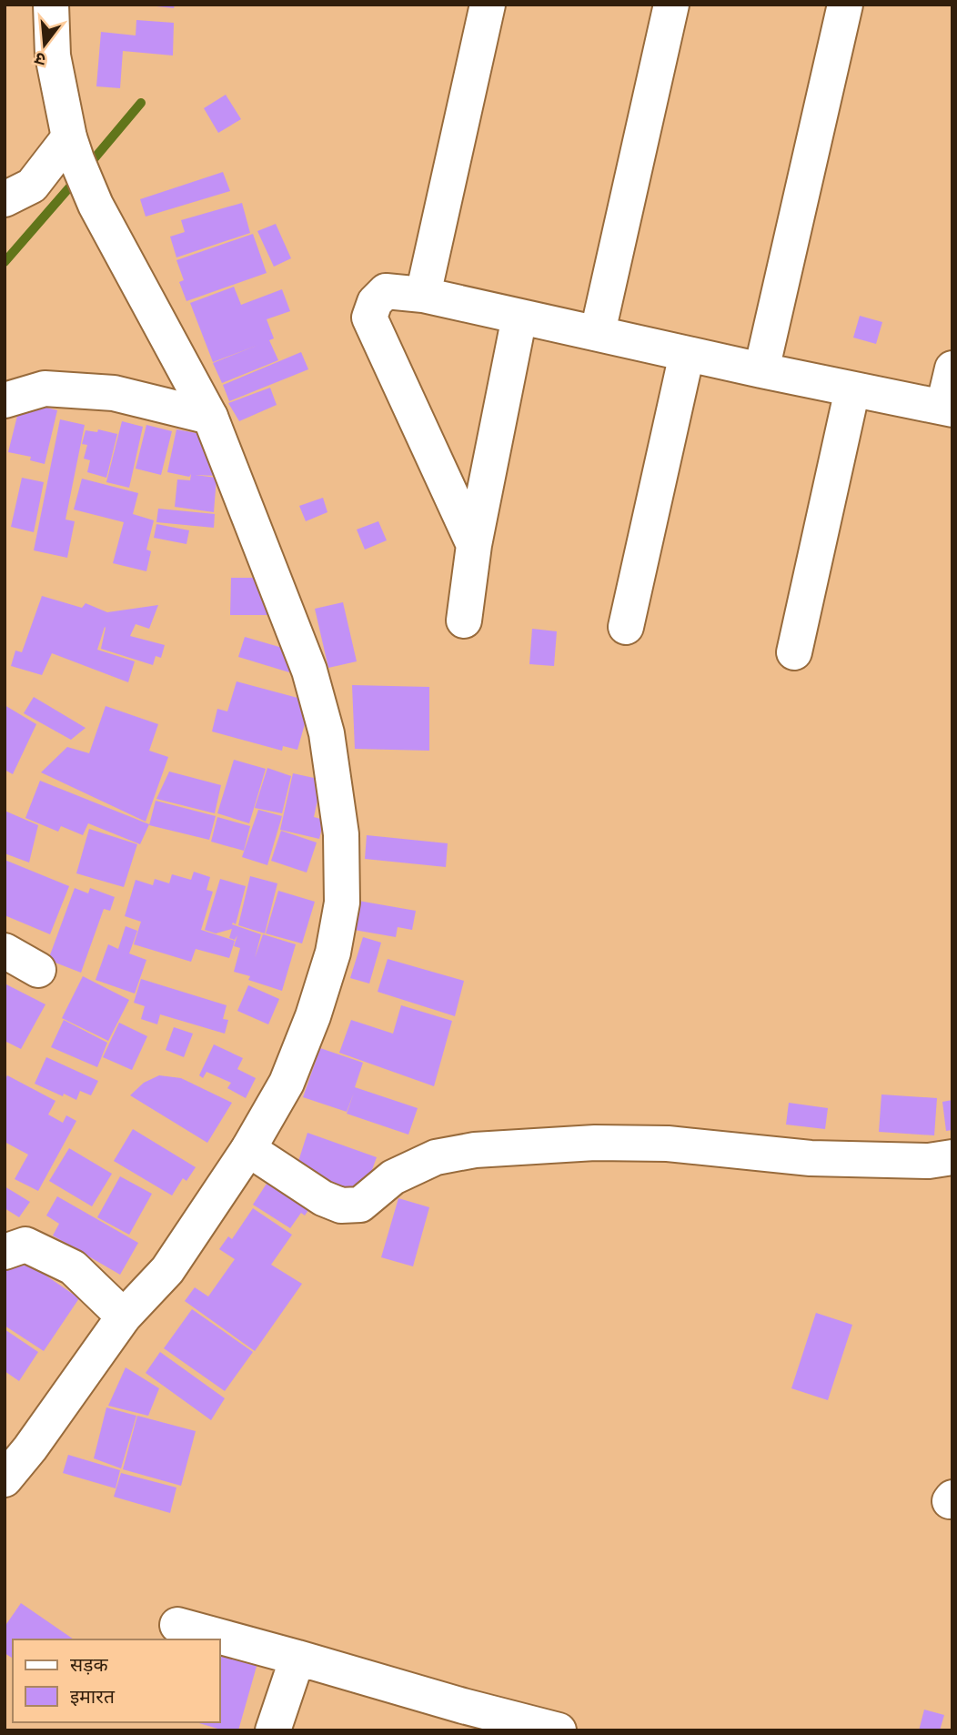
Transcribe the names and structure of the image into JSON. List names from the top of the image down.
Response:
{
  "legend": ["सड़क", "इमारत"],
  "north": "bottom"
}
